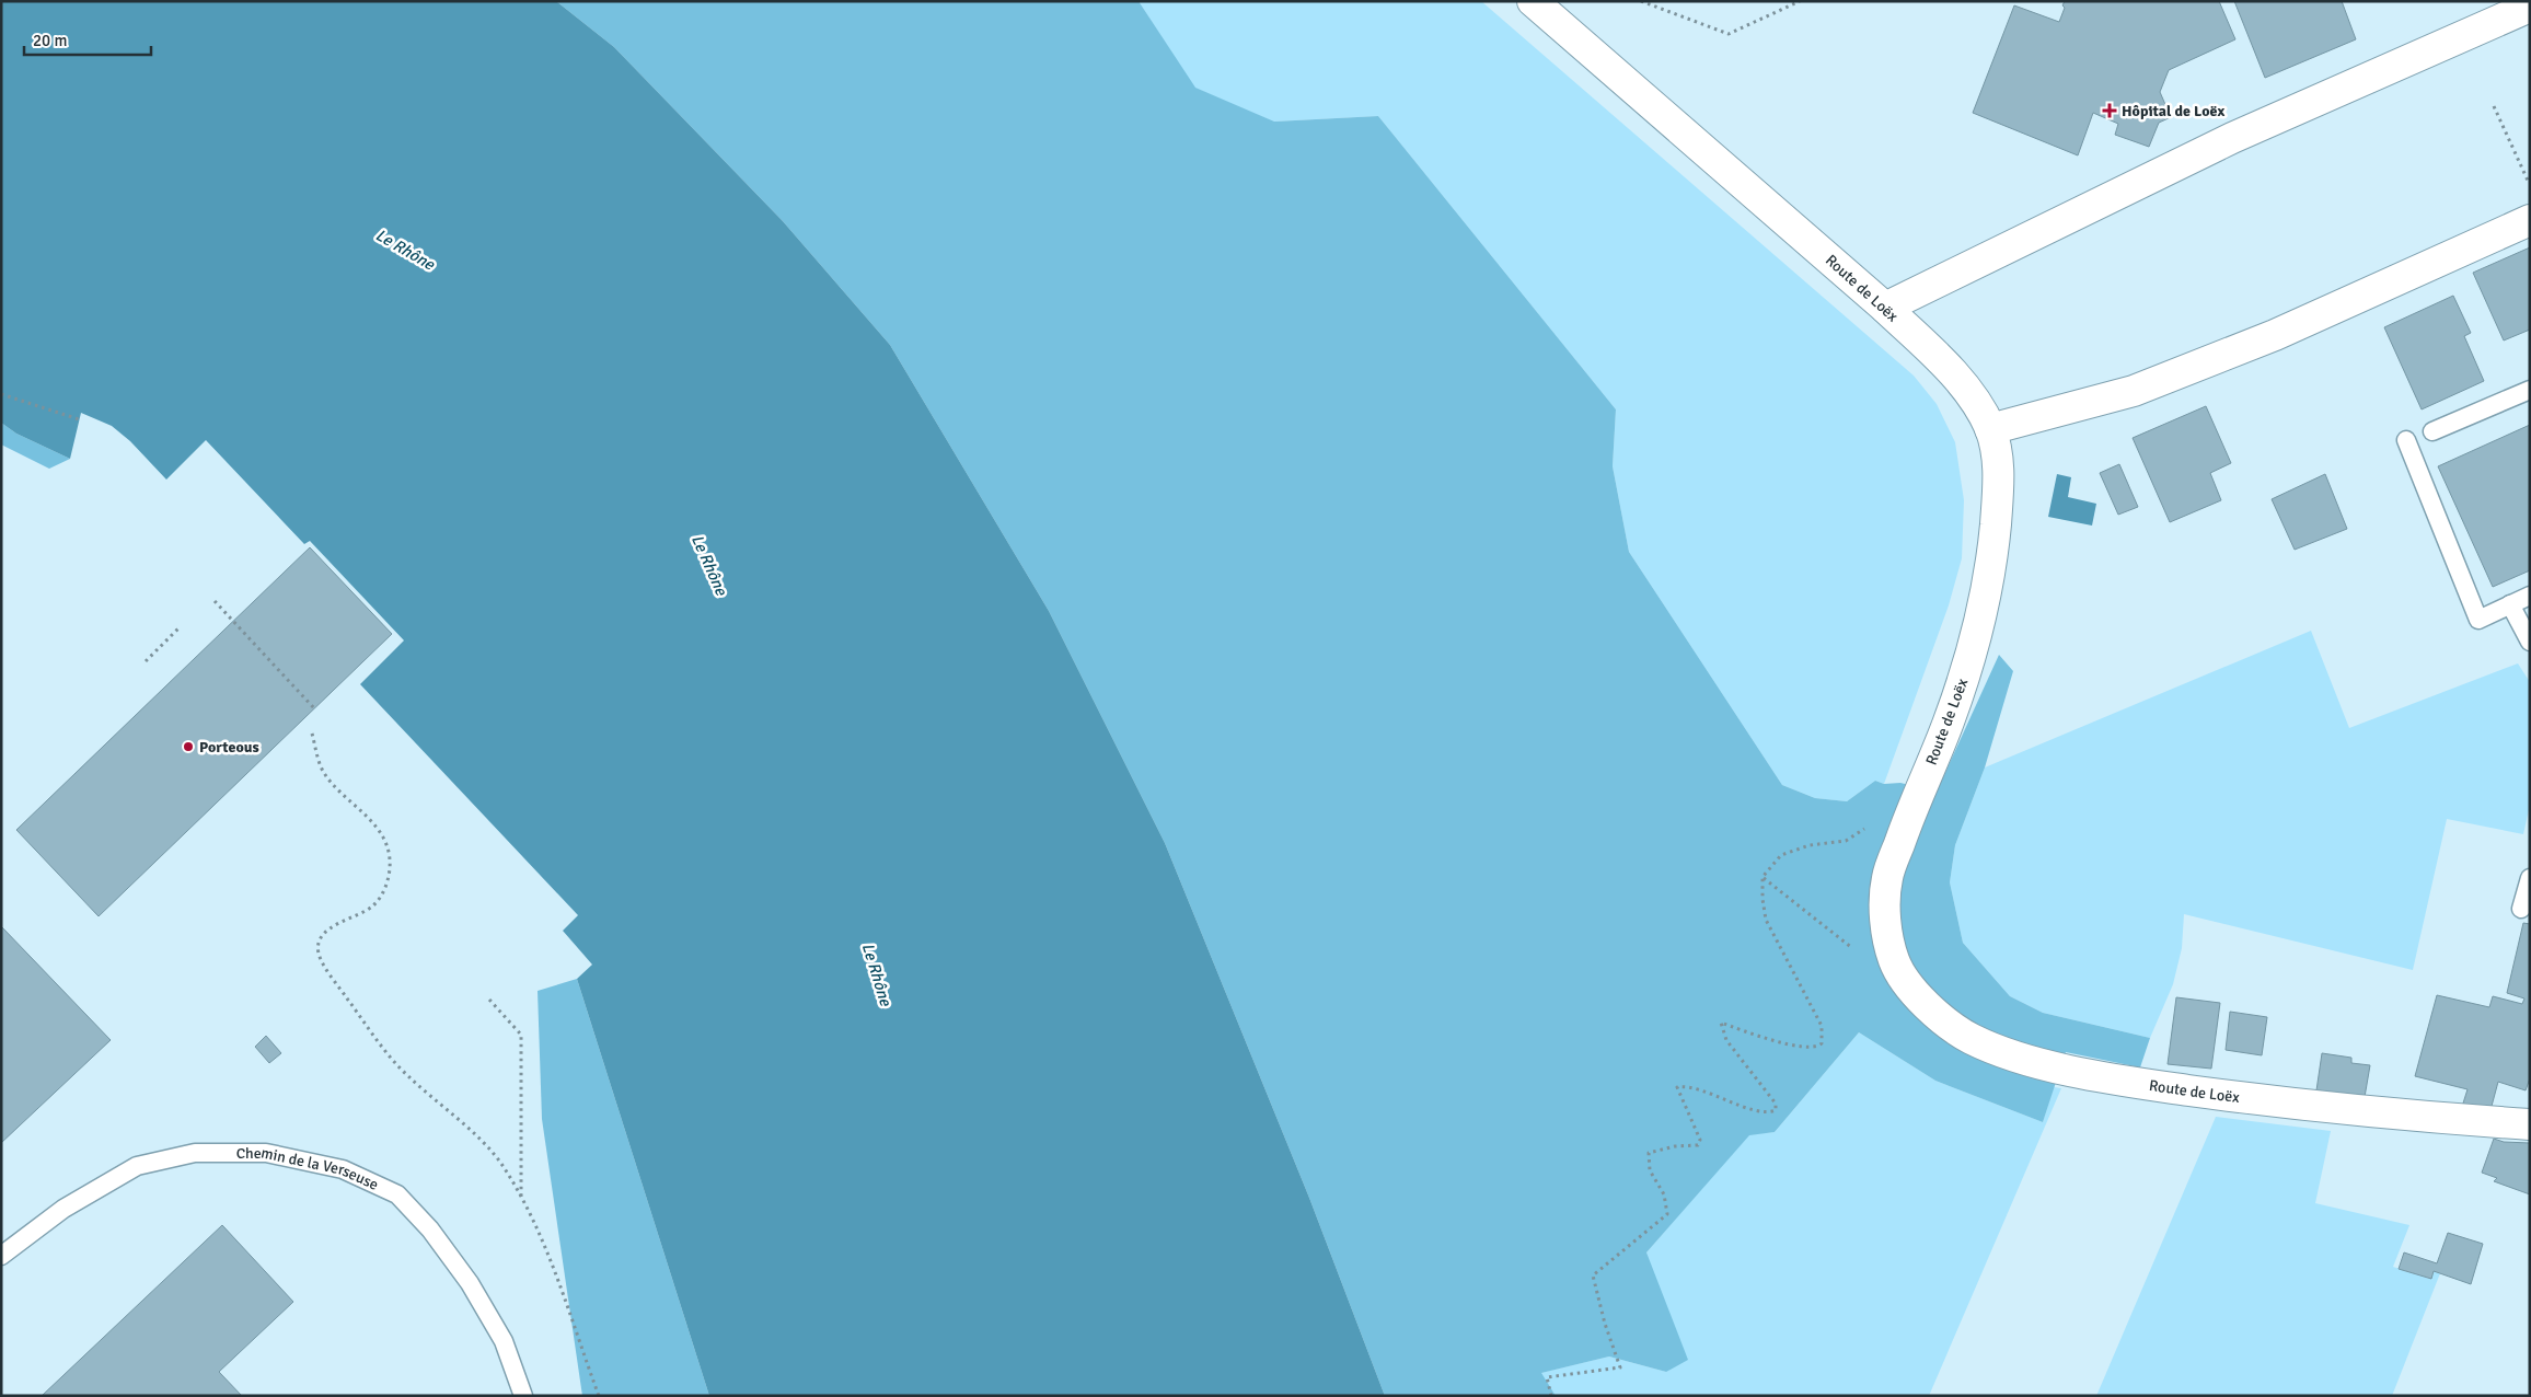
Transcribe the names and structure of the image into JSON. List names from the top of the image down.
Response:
{
  "streets": {
    "street": ["Route de Loëx"],
    "lane": ["Chemin de la Verseuse"]
  },
  "water": ["Le Rhône"],
  "places": {
    "health": ["Hôpital de Loëx"],
    "other": ["Porteous"]
  },
  "scale_bar": "20 m"
}
